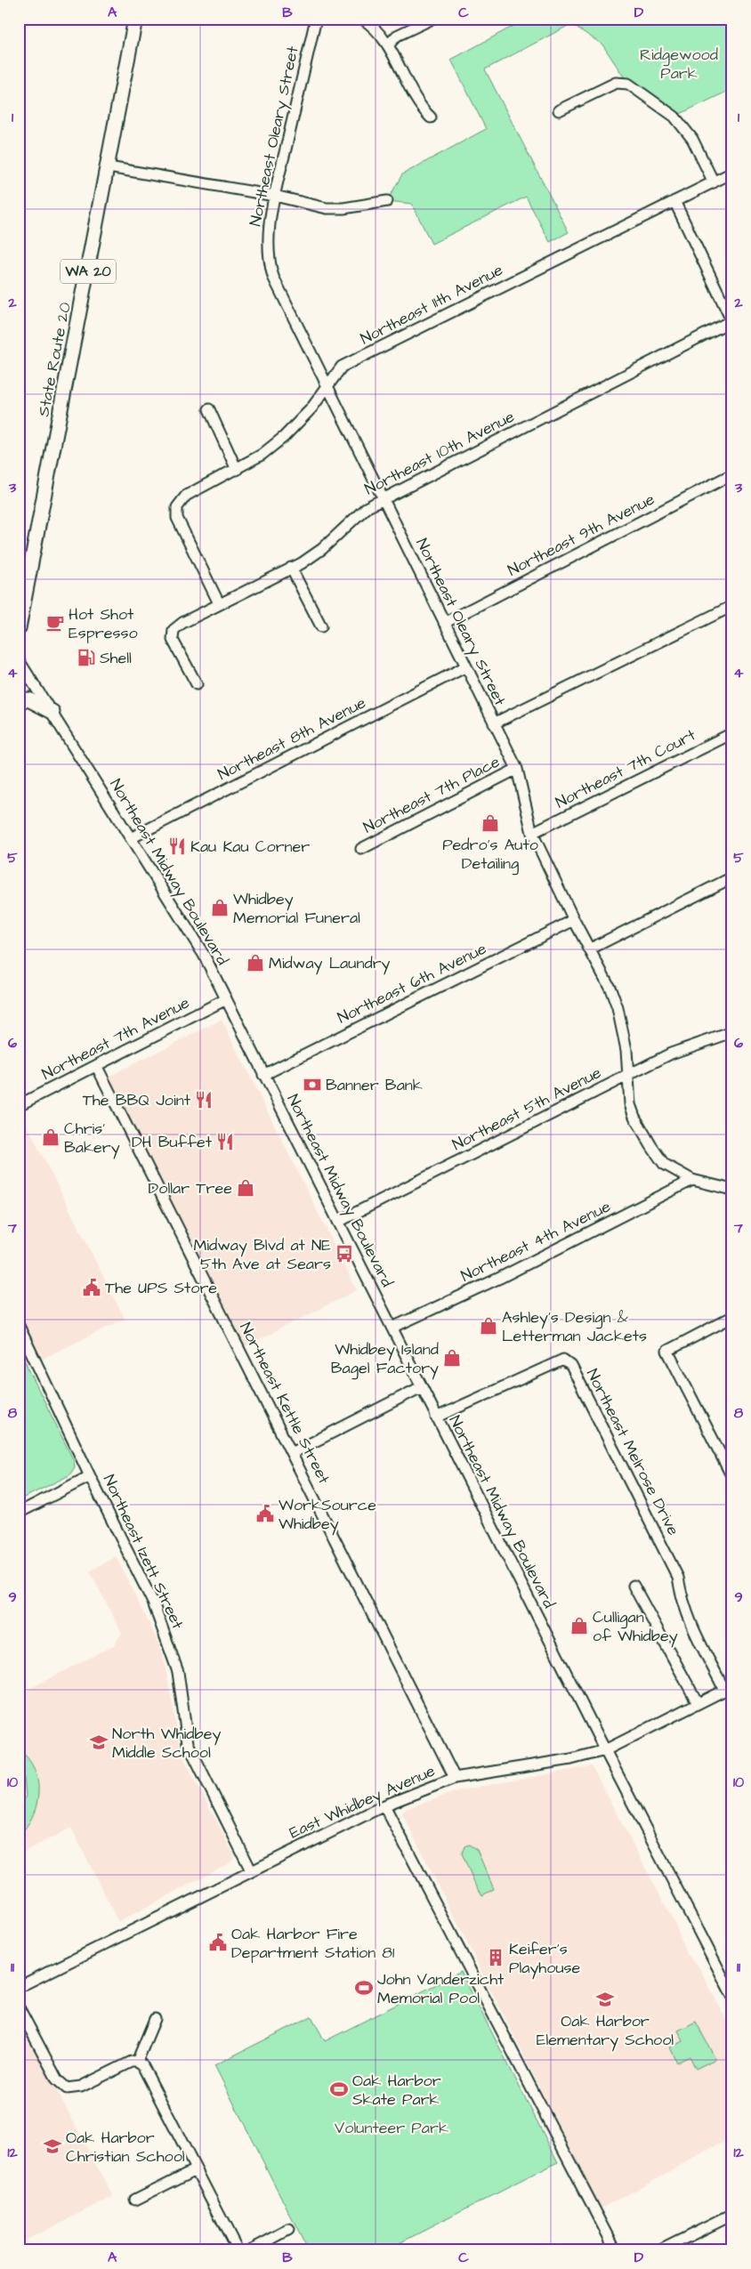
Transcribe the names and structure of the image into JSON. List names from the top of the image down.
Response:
{
  "streets": {
    "main road": ["WA 20", "State Route 20"],
    "street": [
      "Northeast Oleary Street",
      "Northeast 11th Avenue",
      "Northeast 10th Avenue",
      "Northeast 9th Avenue",
      "Northeast 8th Avenue",
      "Northeast 7th Court",
      "Northeast 7th Place",
      "Northeast Midway Boulevard",
      "Northeast 6th Avenue",
      "Northeast 7th Avenue",
      "Northeast 5th Avenue",
      "Northeast 4th Avenue",
      "Northeast Kettle Street",
      "Northeast Melrose Drive",
      "Northeast Izett Street",
      "East Whidbey Avenue"
    ]
  },
  "crossings": [
    ["Northeast Oleary Street", "Northeast 11th Avenue"],
    ["Northeast Oleary Street", "Northeast 10th Avenue"],
    ["Northeast Oleary Street", "Northeast 9th Avenue"],
    ["Northeast Oleary Street", "Northeast 8th Avenue"],
    ["Northeast Oleary Street", "Northeast 7th Court"],
    ["Northeast Oleary Street", "Northeast 7th Place"],
    ["Northeast Oleary Street", "Northeast 6th Avenue"],
    ["Northeast Oleary Street", "Northeast 5th Avenue"],
    ["Northeast Oleary Street", "Northeast 4th Avenue"],
    ["Northeast 11th Avenue", "Northeast 10th Avenue"],
    ["Northeast 8th Avenue", "Northeast Midway Boulevard"],
    ["Northeast Midway Boulevard", "Northeast 6th Avenue"],
    ["Northeast Midway Boulevard", "Northeast 7th Avenue"],
    ["Northeast Midway Boulevard", "Northeast 5th Avenue"],
    ["Northeast Midway Boulevard", "Northeast 4th Avenue"],
    ["Northeast Midway Boulevard", "Northeast Melrose Drive"],
    ["Northeast Midway Boulevard", "East Whidbey Avenue"],
    ["Northeast 7th Avenue", "Northeast Kettle Street"],
    ["Northeast Kettle Street", "East Whidbey Avenue"],
    ["Northeast Melrose Drive", "East Whidbey Avenue"],
    ["Northeast Izett Street", "East Whidbey Avenue"]
  ],
  "parks": ["Ridgewood Park", "Volunteer Park"],
  "places": {
    "cafe": ["Hot Shot Espresso"],
    "fuel station": ["Shell"],
    "shop": [
      "Pedro’s Auto Detailing",
      "Whidbey Memorial Funeral",
      "Midway Laundry",
      "Chris' Bakery",
      "Dollar Tree",
      "Ashley's Design & Letterman Jackets",
      "Whidbey Island Bagel Factory",
      "Culligan of Whidbey"
    ],
    "restaurant": ["Kau Kau Corner", "The BBQ Joint", "DH Buffet"],
    "bank": ["Banner Bank"],
    "bus stop": ["Midway Blvd at NE 5th Ave at Sears"],
    "public building": ["The UPS Store", "WorkSource Whidbey", "Oak Harbor Fire Department Station 81"],
    "school or university": ["North Whidbey Middle School", "Oak Harbor Elementary School", "Oak Harbor Christian School"],
    "building": ["Keifer's Playhouse"],
    "sports": ["John Vanderzicht Memorial Pool", "Oak Harbor Skate Park"]
  },
  "grid": {
    "columns": [
      "A",
      "B",
      "C",
      "D"
    ],
    "rows": [
      "1",
      "2",
      "3",
      "4",
      "5",
      "6",
      "7",
      "8",
      "9",
      "10",
      "11",
      "12"
    ]
  }
}
